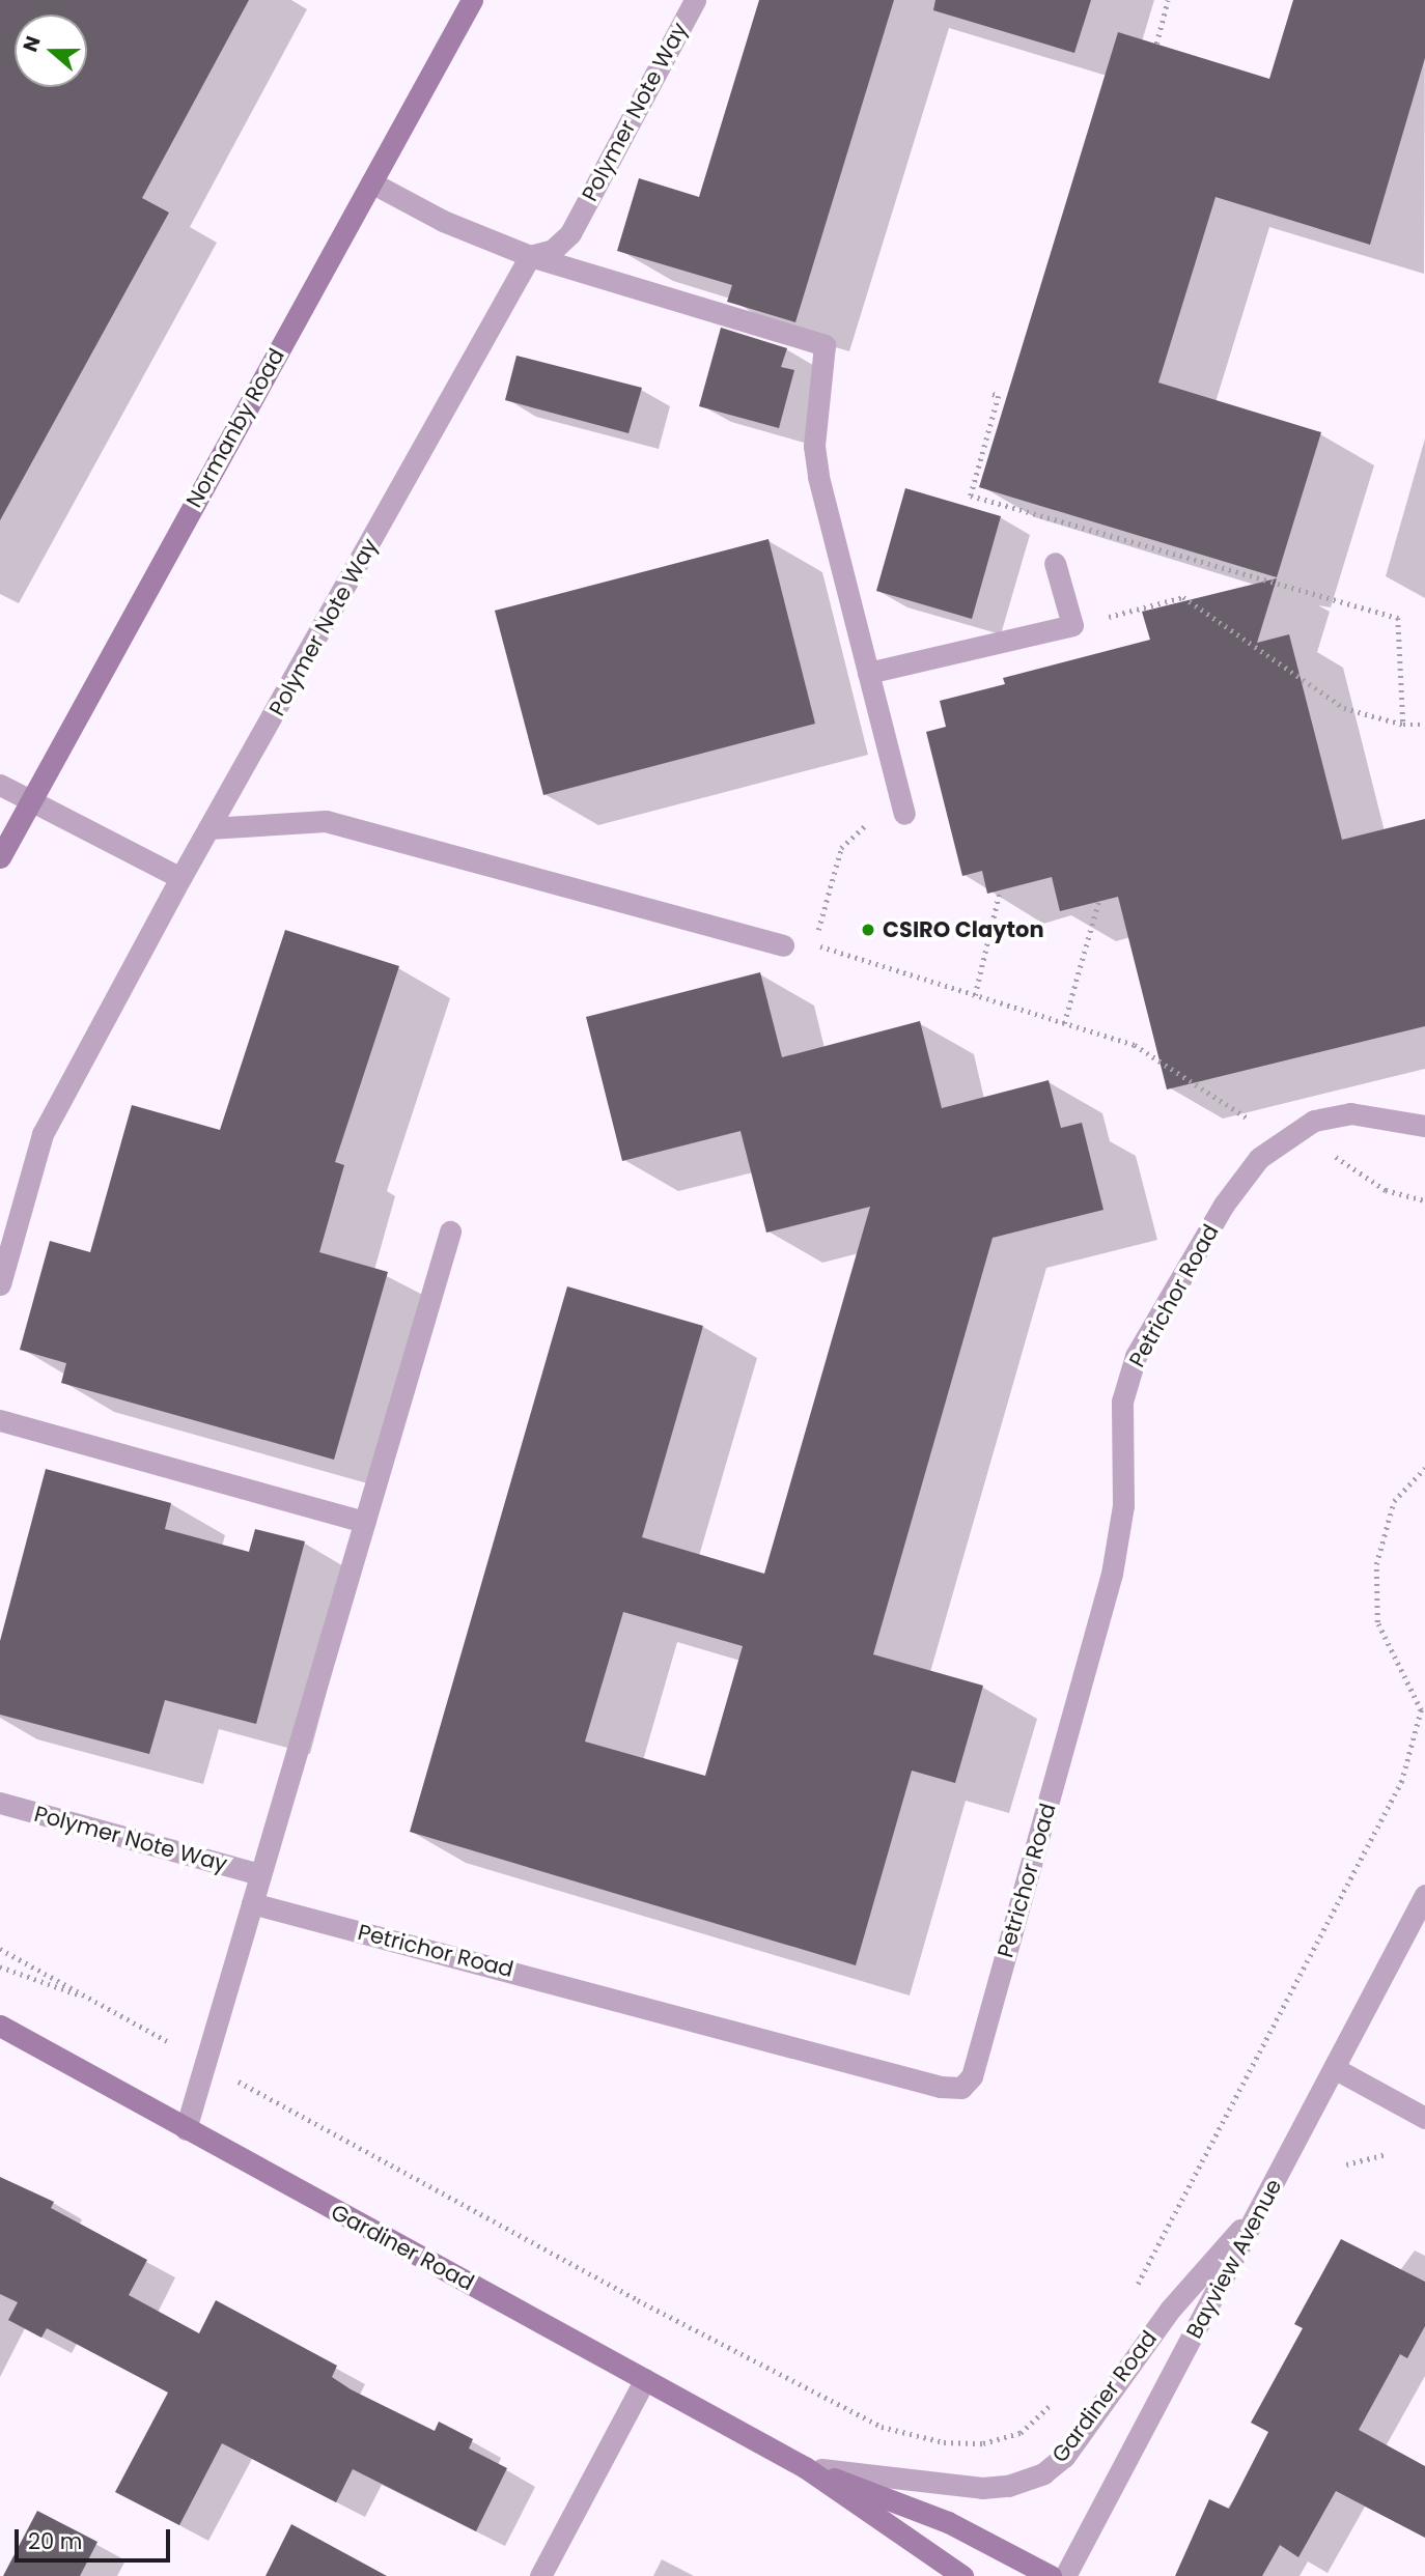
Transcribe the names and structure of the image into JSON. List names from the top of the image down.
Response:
{
  "streets": {
    "street": [
      "Polymer Note Way",
      "Normanby Road",
      "Petrichor Road",
      "Gardiner Road",
      "Bayview Avenue"
    ]
  },
  "crossings": [
    ["Gardiner Road", "Bayview Avenue"]
  ],
  "places": ["CSIRO Clayton"],
  "scale_bar": "20 m",
  "north": "left"
}
